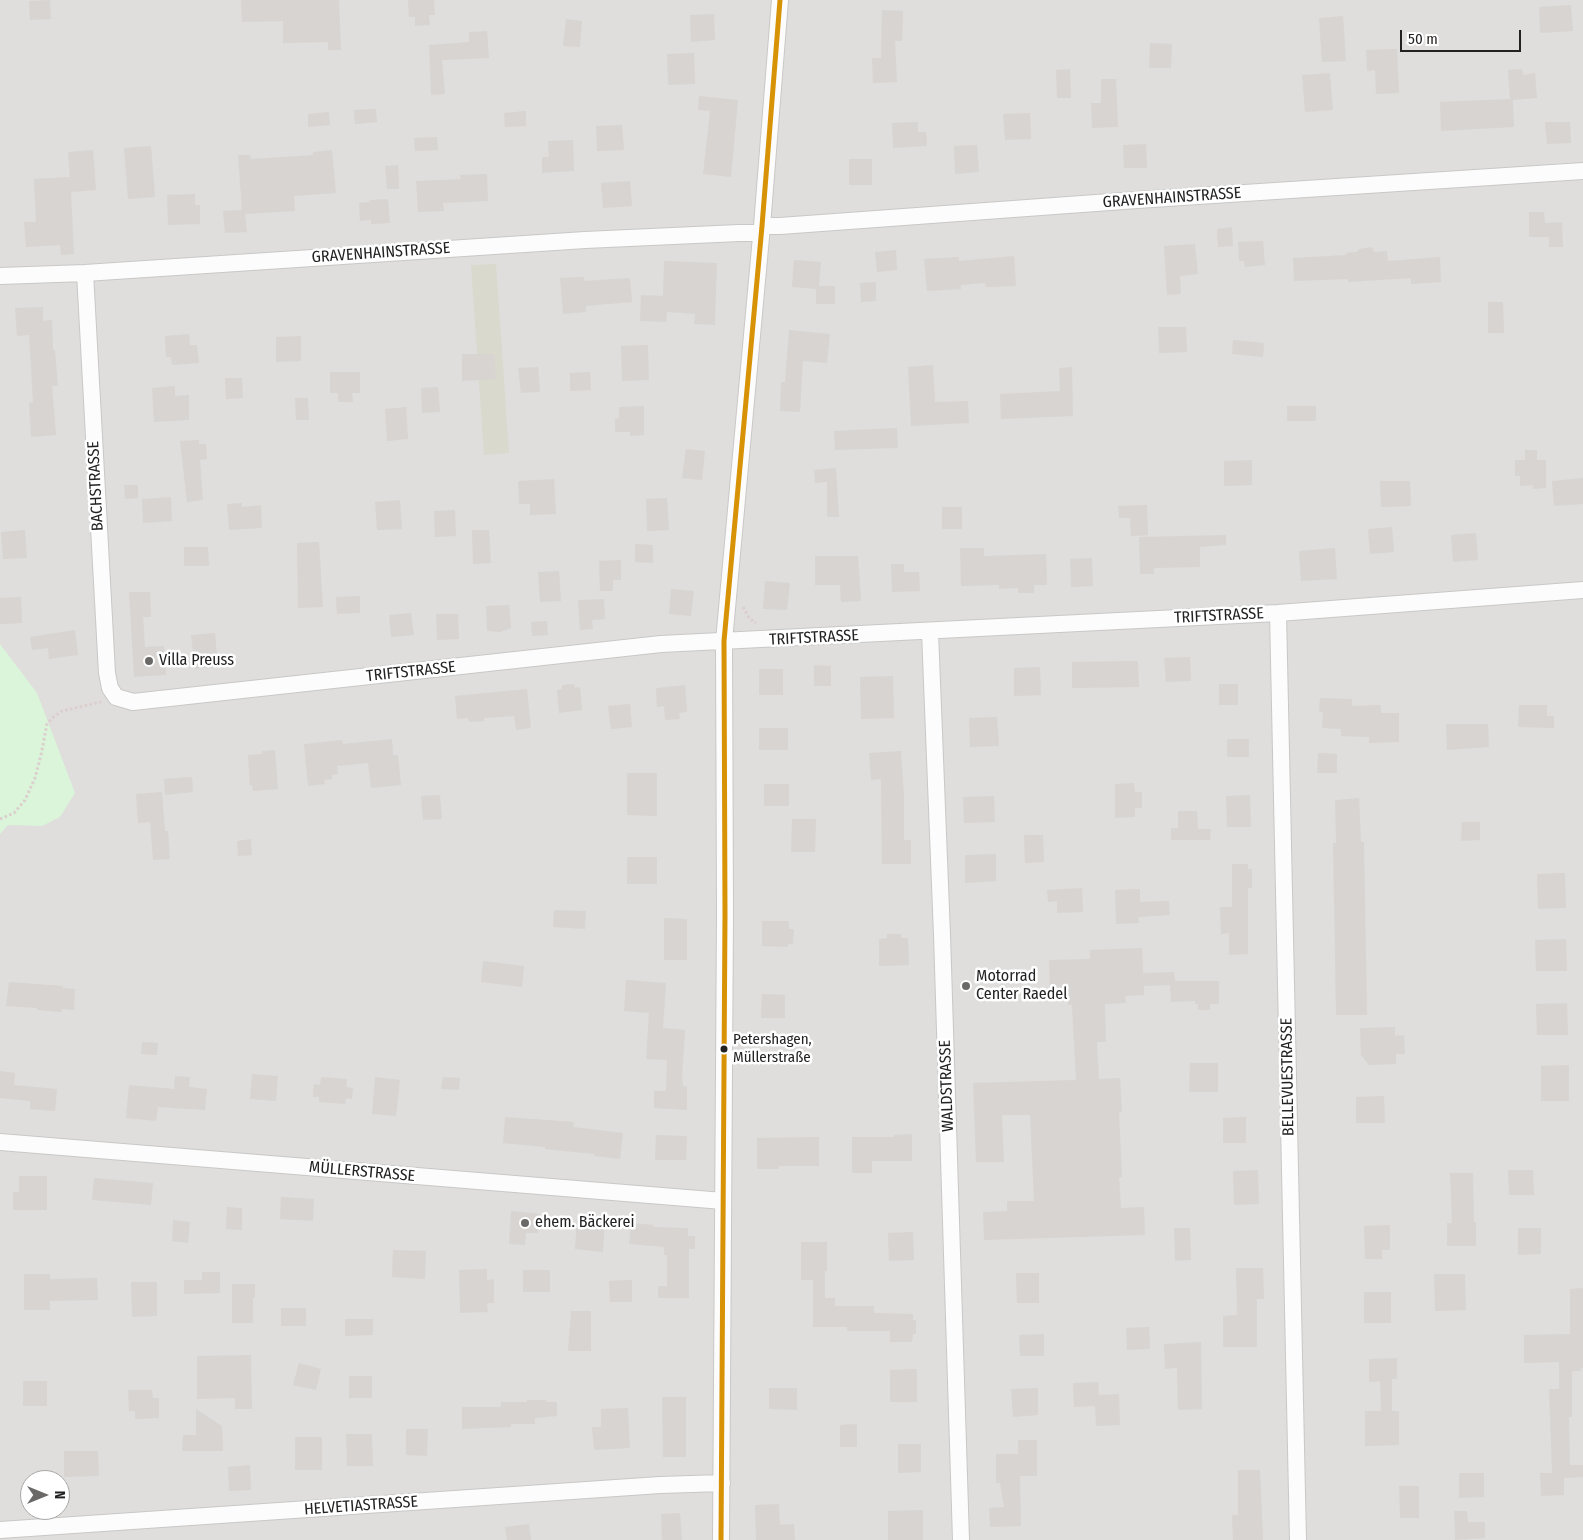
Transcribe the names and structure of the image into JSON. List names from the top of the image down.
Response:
{
  "streets": {
    "street": [
      "GRAVENHAINSTRASSE",
      "BACHSTRASSE",
      "TRIFTSTRASSE",
      "BELLEVUESTRASSE",
      "WALDSTRASSE",
      "MÜLLERSTRASSE",
      "HELVETIASTRASSE"
    ]
  },
  "crossings": [
    ["GRAVENHAINSTRASSE", "BACHSTRASSE"],
    ["BACHSTRASSE", "TRIFTSTRASSE"],
    ["TRIFTSTRASSE", "BELLEVUESTRASSE"],
    ["TRIFTSTRASSE", "WALDSTRASSE"]
  ],
  "places": [
    "Villa Preuss",
    "Motorrad Center Raedel",
    "Petershagen, Müllerstraße",
    "ehem. Bäckerei"
  ],
  "scale_bar": "50 m",
  "north": "right"
}
